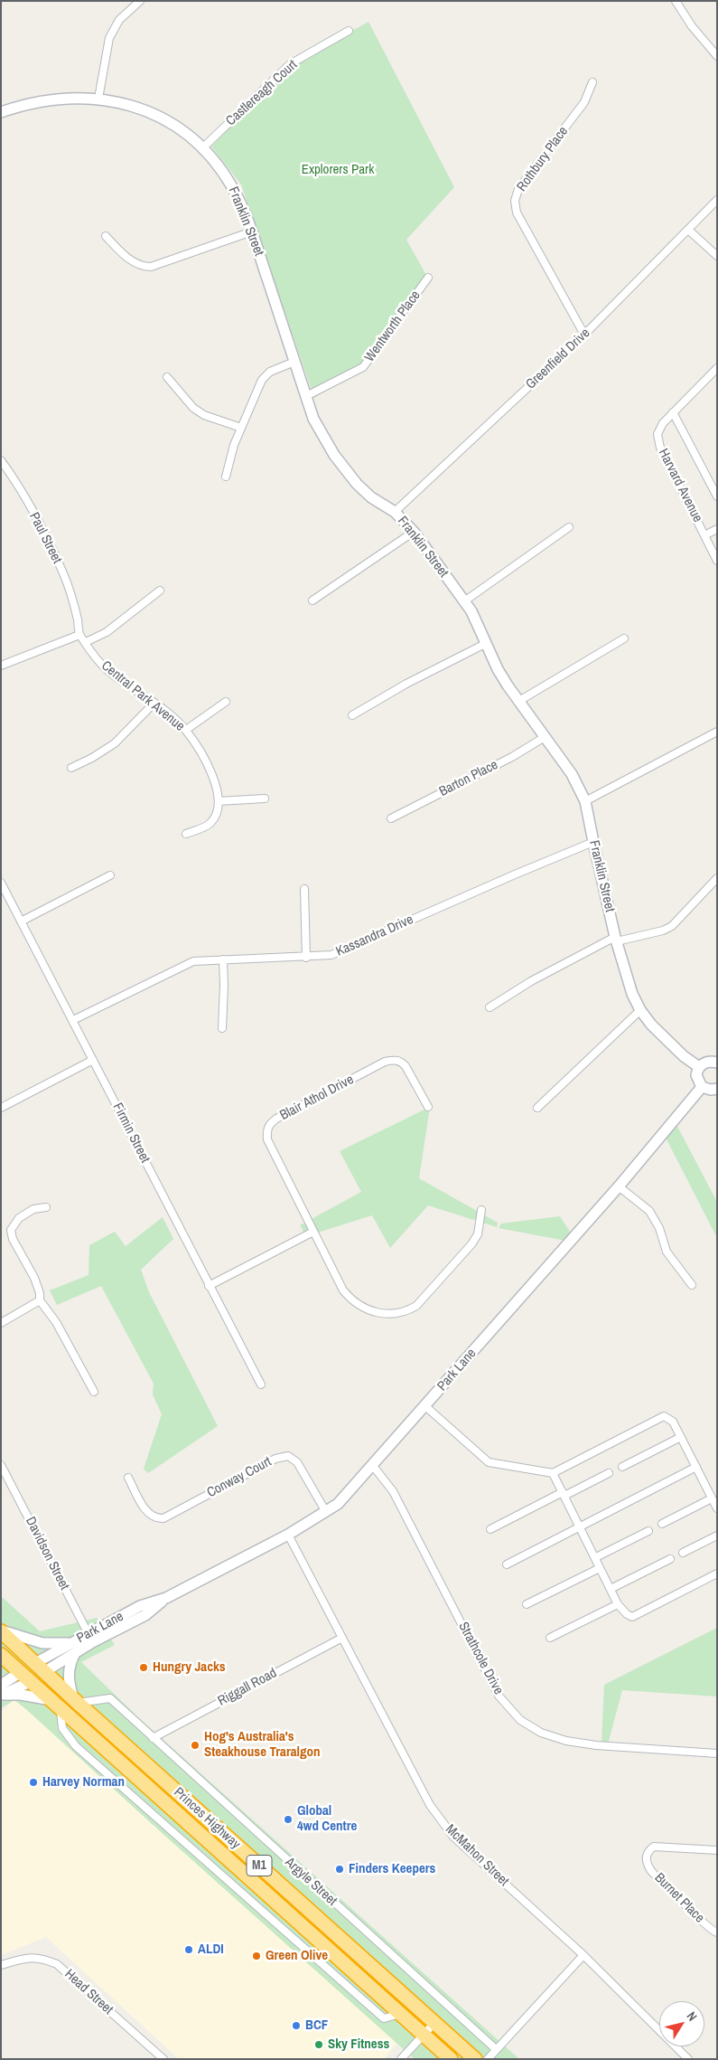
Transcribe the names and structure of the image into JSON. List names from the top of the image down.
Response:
{
  "streets": {
    "highway": ["Princes Highway", "M1"],
    "street": [
      "Castlereagh Court",
      "Rothbury Place",
      "Franklin Street",
      "Wentworth Place",
      "Greenfield Drive",
      "Harvard Avenue",
      "Paul Street",
      "Central Park Avenue",
      "Barton Place",
      "Kassandra Drive",
      "Blair Athol Drive",
      "Firmin Street",
      "Park Lane",
      "Conway Court",
      "Davidson Street",
      "Strathcole Drive",
      "Riggall Road",
      "McMahon Street",
      "Argyle Street",
      "Burnet Place",
      "Head Street"
    ]
  },
  "crossings": [
    ["Castlereagh Court", "Franklin Street"],
    ["Rothbury Place", "Greenfield Drive"],
    ["Franklin Street", "Wentworth Place"],
    ["Franklin Street", "Greenfield Drive"],
    ["Franklin Street", "Barton Place"],
    ["Franklin Street", "Kassandra Drive"],
    ["Paul Street", "Central Park Avenue"],
    ["Kassandra Drive", "Firmin Street"],
    ["Park Lane", "Conway Court"],
    ["Park Lane", "Davidson Street"],
    ["Park Lane", "Strathcole Drive"],
    ["Park Lane", "Princes Highway"],
    ["Park Lane", "McMahon Street"],
    ["Riggall Road", "McMahon Street"],
    ["Riggall Road", "Argyle Street"],
    ["Princes Highway", "Argyle Street"]
  ],
  "parks": ["Explorers Park"],
  "places": [
    "Hungry Jacks",
    "Hog's Australia's Steakhouse Traralgon",
    "Harvey Norman",
    "Global 4wd Centre",
    "Finders Keepers",
    "ALDI",
    "Green Olive",
    "BCF",
    "Sky Fitness"
  ],
  "north": "top right"
}
